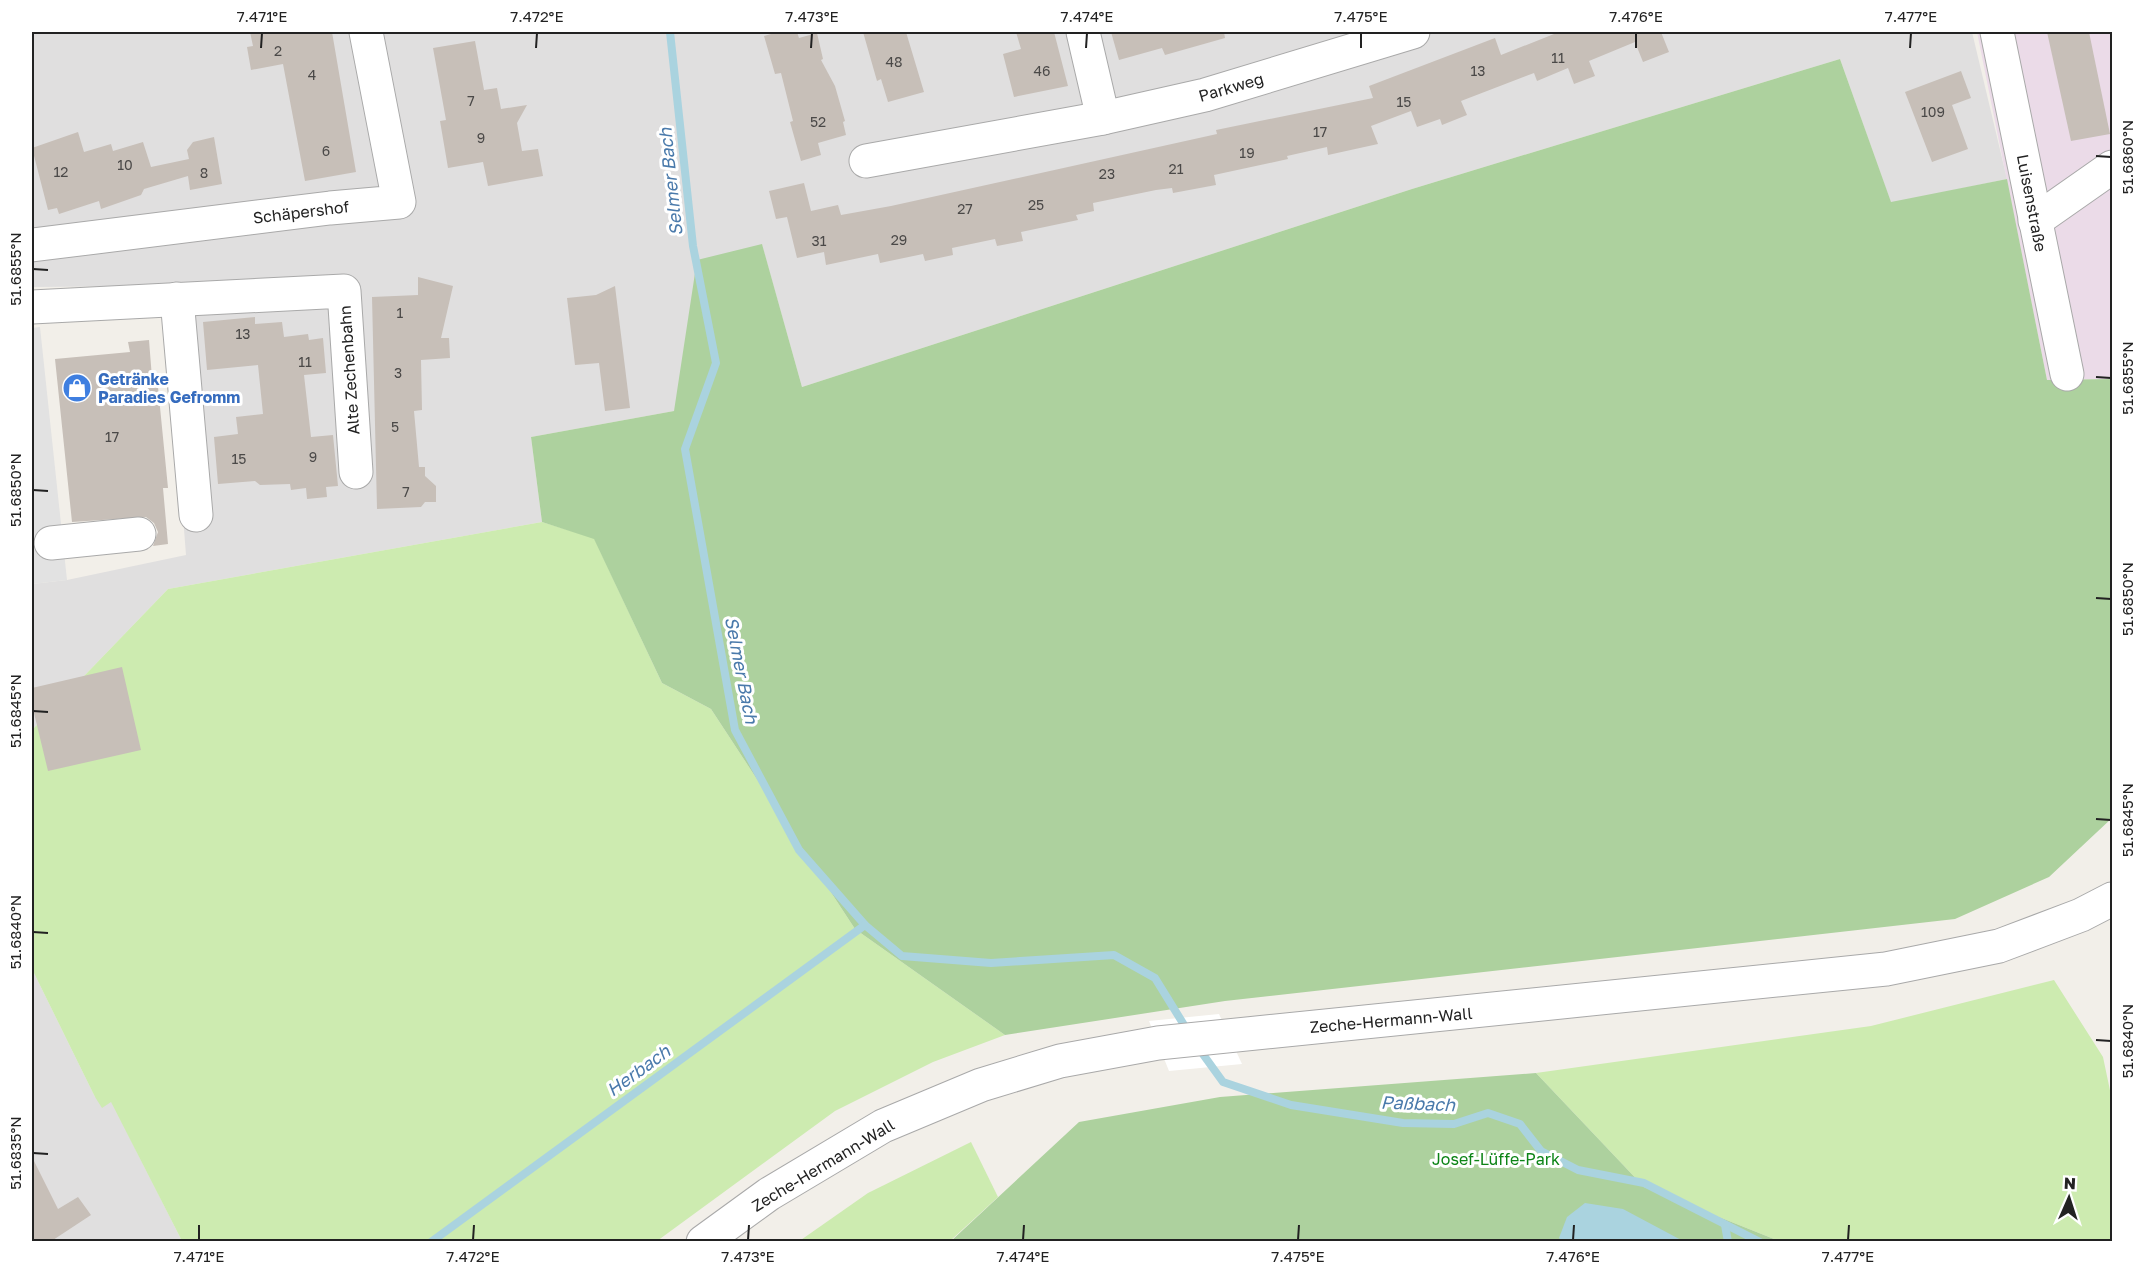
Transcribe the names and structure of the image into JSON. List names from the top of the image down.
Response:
{
  "streets": {
    "street": [
      "Parkweg",
      "Luisenstraße",
      "Schäpershof",
      "Alte Zechenbahn",
      "Zeche-Hermann-Wall"
    ]
  },
  "water": ["Selmer Bach", "Herbach", "Paßbach"],
  "parks": ["Josef-Lüffe-Park"],
  "places": {
    "shop": ["Getränke Paradies Gefromm"]
  },
  "house_numbers": [
    "2",
    "11",
    "48",
    "46",
    "13",
    "4",
    "7",
    "15",
    "109",
    "52",
    "17",
    "9",
    "6",
    "19",
    "10",
    "21",
    "12",
    "8",
    "23",
    "25",
    "27",
    "29",
    "31",
    "1",
    "13",
    "11",
    "3",
    "5",
    "17",
    "9",
    "15",
    "7"
  ],
  "north": "top",
  "coordinates": [
    "7.471°E",
    "7.472°E",
    "7.473°E",
    "7.474°E",
    "7.475°E",
    "7.476°E",
    "7.477°E",
    "51.6860°N",
    "51.6855°N",
    "51.6850°N",
    "51.6845°N",
    "51.6840°N",
    "51.6835°N"
  ]
}
